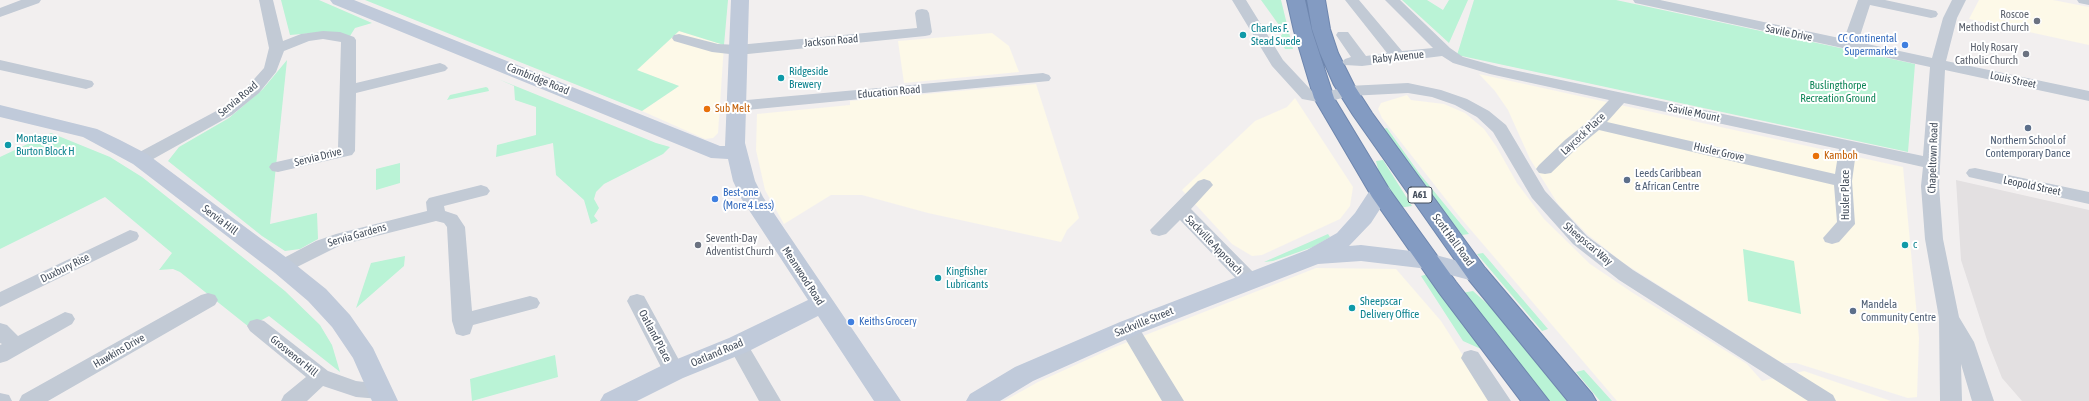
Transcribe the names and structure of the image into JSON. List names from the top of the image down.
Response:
{
  "streets": {
    "highway": ["A61", "Scott Hall Road"],
    "street": [
      "Savile Drive",
      "Jackson Road",
      "Raby Avenue",
      "Cambridge Road",
      "Louis Street",
      "Education Road",
      "Servia Road",
      "Savile Mount",
      "Laycock Place",
      "Husler Grove",
      "Servia Drive",
      "Chapeltown Road",
      "Leopold Street",
      "Husler Place",
      "Servia Hill",
      "Servia Gardens",
      "Sheepscar Way",
      "Sackville Approach",
      "Duxbury Rise",
      "Meanwood Road",
      "Sackville Street",
      "Oatland Place",
      "Hawkins Drive",
      "Oatland Road",
      "Grosvenor Hill"
    ]
  },
  "crossings": [
    ["Savile Drive", "Louis Street"],
    ["Savile Drive", "Chapeltown Road"],
    ["Jackson Road", "Meanwood Road"],
    ["Raby Avenue", "Savile Mount"],
    ["Cambridge Road", "Meanwood Road"],
    ["Louis Street", "Chapeltown Road"],
    ["Education Road", "Meanwood Road"],
    ["Servia Road", "Servia Drive"],
    ["Servia Road", "Servia Hill"],
    ["Savile Mount", "Laycock Place"],
    ["Savile Mount", "Chapeltown Road"],
    ["Savile Mount", "Husler Place"],
    ["Laycock Place", "Husler Grove"],
    ["Husler Grove", "Husler Place"],
    ["Servia Hill", "Servia Gardens"],
    ["Servia Hill", "Grosvenor Hill"],
    ["Scott Hall Road", "Sheepscar Way"],
    ["Scott Hall Road", "Sackville Street"],
    ["Sackville Approach", "Sackville Street"],
    ["Meanwood Road", "Oatland Road"],
    ["Oatland Place", "Oatland Road"]
  ],
  "parks": ["Buslingthorpe Recreation Ground"],
  "places": [
    "Roscoe Methodist Church",
    "Charles F. Stead Suede",
    "CC Continental Supermarket",
    "Holy Rosary Catholic Church",
    "Ridgeside Brewery",
    "Sub Melt",
    "Northern School of Contemporary Dance",
    "Montague Burton Block H",
    "Kamboh",
    "Leeds Caribbean & African Centre",
    "Best-one (More 4 Less)",
    "Seventh-Day Adventist Church",
    "c",
    "Kingfisher Lubricants",
    "Sheepscar Delivery Office",
    "Mandela Community Centre",
    "Keiths Grocery"
  ]
}
